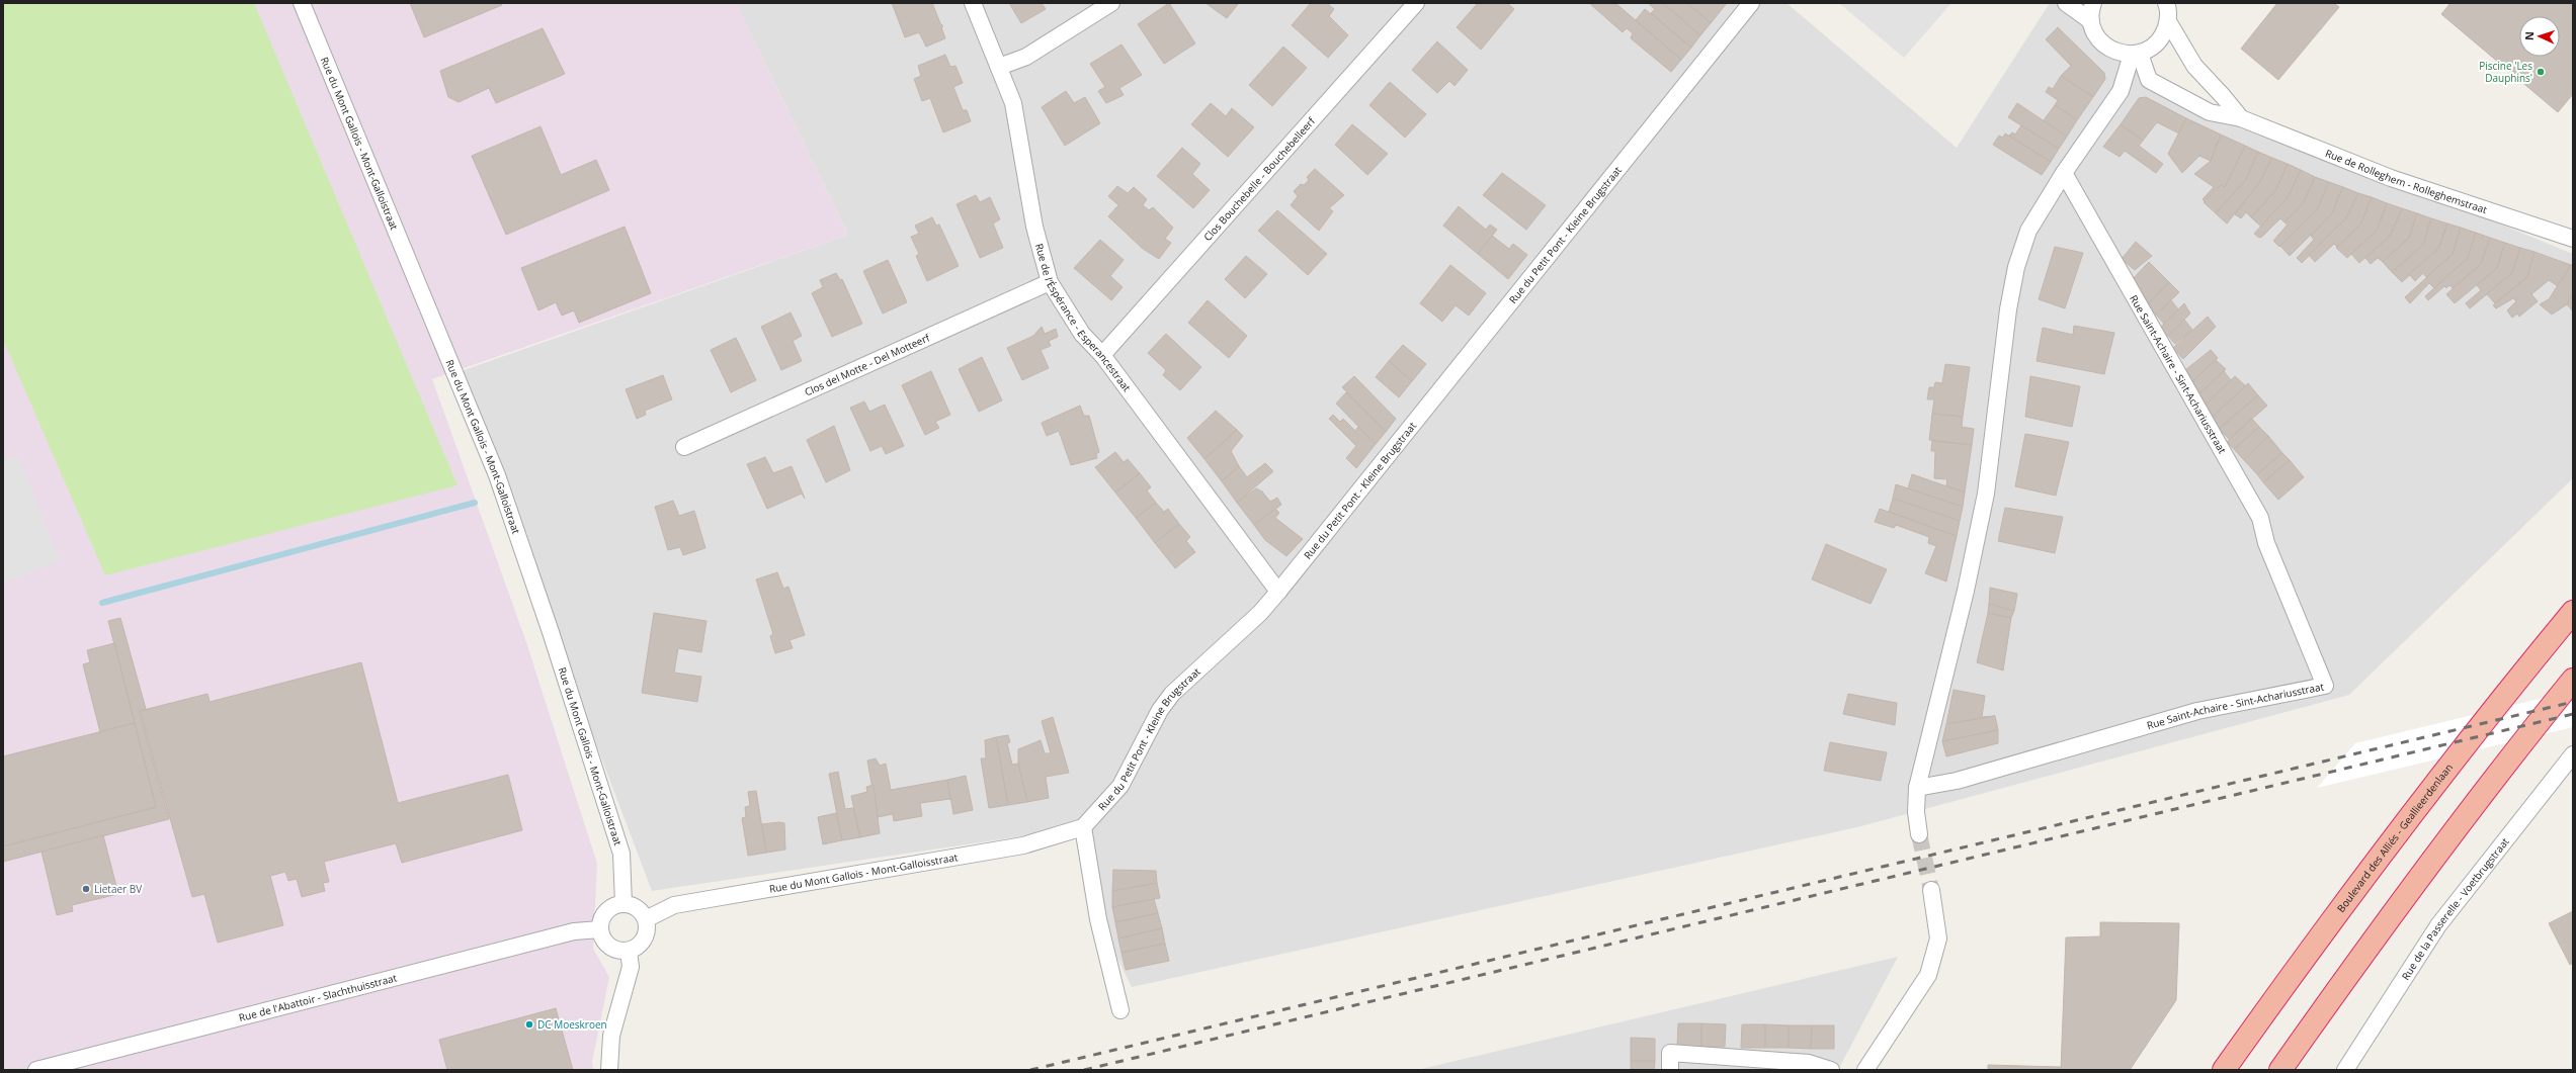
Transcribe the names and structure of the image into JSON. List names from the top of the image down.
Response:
{
  "streets": {
    "highway": ["Boulevard des Alliés - Geallieerdenlaan"],
    "street": [
      "Rue du Mont Gallois - Mont-Galloistraat",
      "Clos Bouchebelle - Bouchebelleerf",
      "Rue de Rolleghem - Rolleghemstraat",
      "Rue du Petit Pont - Kleine Brugstraat",
      "Rue de l'Éspérance - Esperancestraat",
      "Clos del Motte - Del Motteerf",
      "Rue Saint-Achaire - Sint-Achariusstraat",
      "Rue du Mont Gallois - Mont-Galloisstraat",
      "Rue de la Passerelle - Voetbrugstraat",
      "Rue de l'Abattoir - Slachthuisstraat"
    ]
  },
  "crossings": [
    ["Rue du Mont Gallois - Mont-Galloistraat", "Rue du Mont Gallois - Mont-Galloisstraat"],
    ["Rue du Mont Gallois - Mont-Galloistraat", "Rue de l'Abattoir - Slachthuisstraat"],
    ["Clos Bouchebelle - Bouchebelleerf", "Rue de l'Éspérance - Esperancestraat"],
    ["Rue du Petit Pont - Kleine Brugstraat", "Rue de l'Éspérance - Esperancestraat"],
    ["Rue du Petit Pont - Kleine Brugstraat", "Rue du Mont Gallois - Mont-Galloisstraat"],
    ["Rue de l'Éspérance - Esperancestraat", "Clos del Motte - Del Motteerf"],
    ["Rue du Mont Gallois - Mont-Galloisstraat", "Rue de l'Abattoir - Slachthuisstraat"]
  ],
  "places": ["Piscine 'Les Dauphins'", "Lietaer BV", "DC Moeskroen"],
  "north": "left"
}
